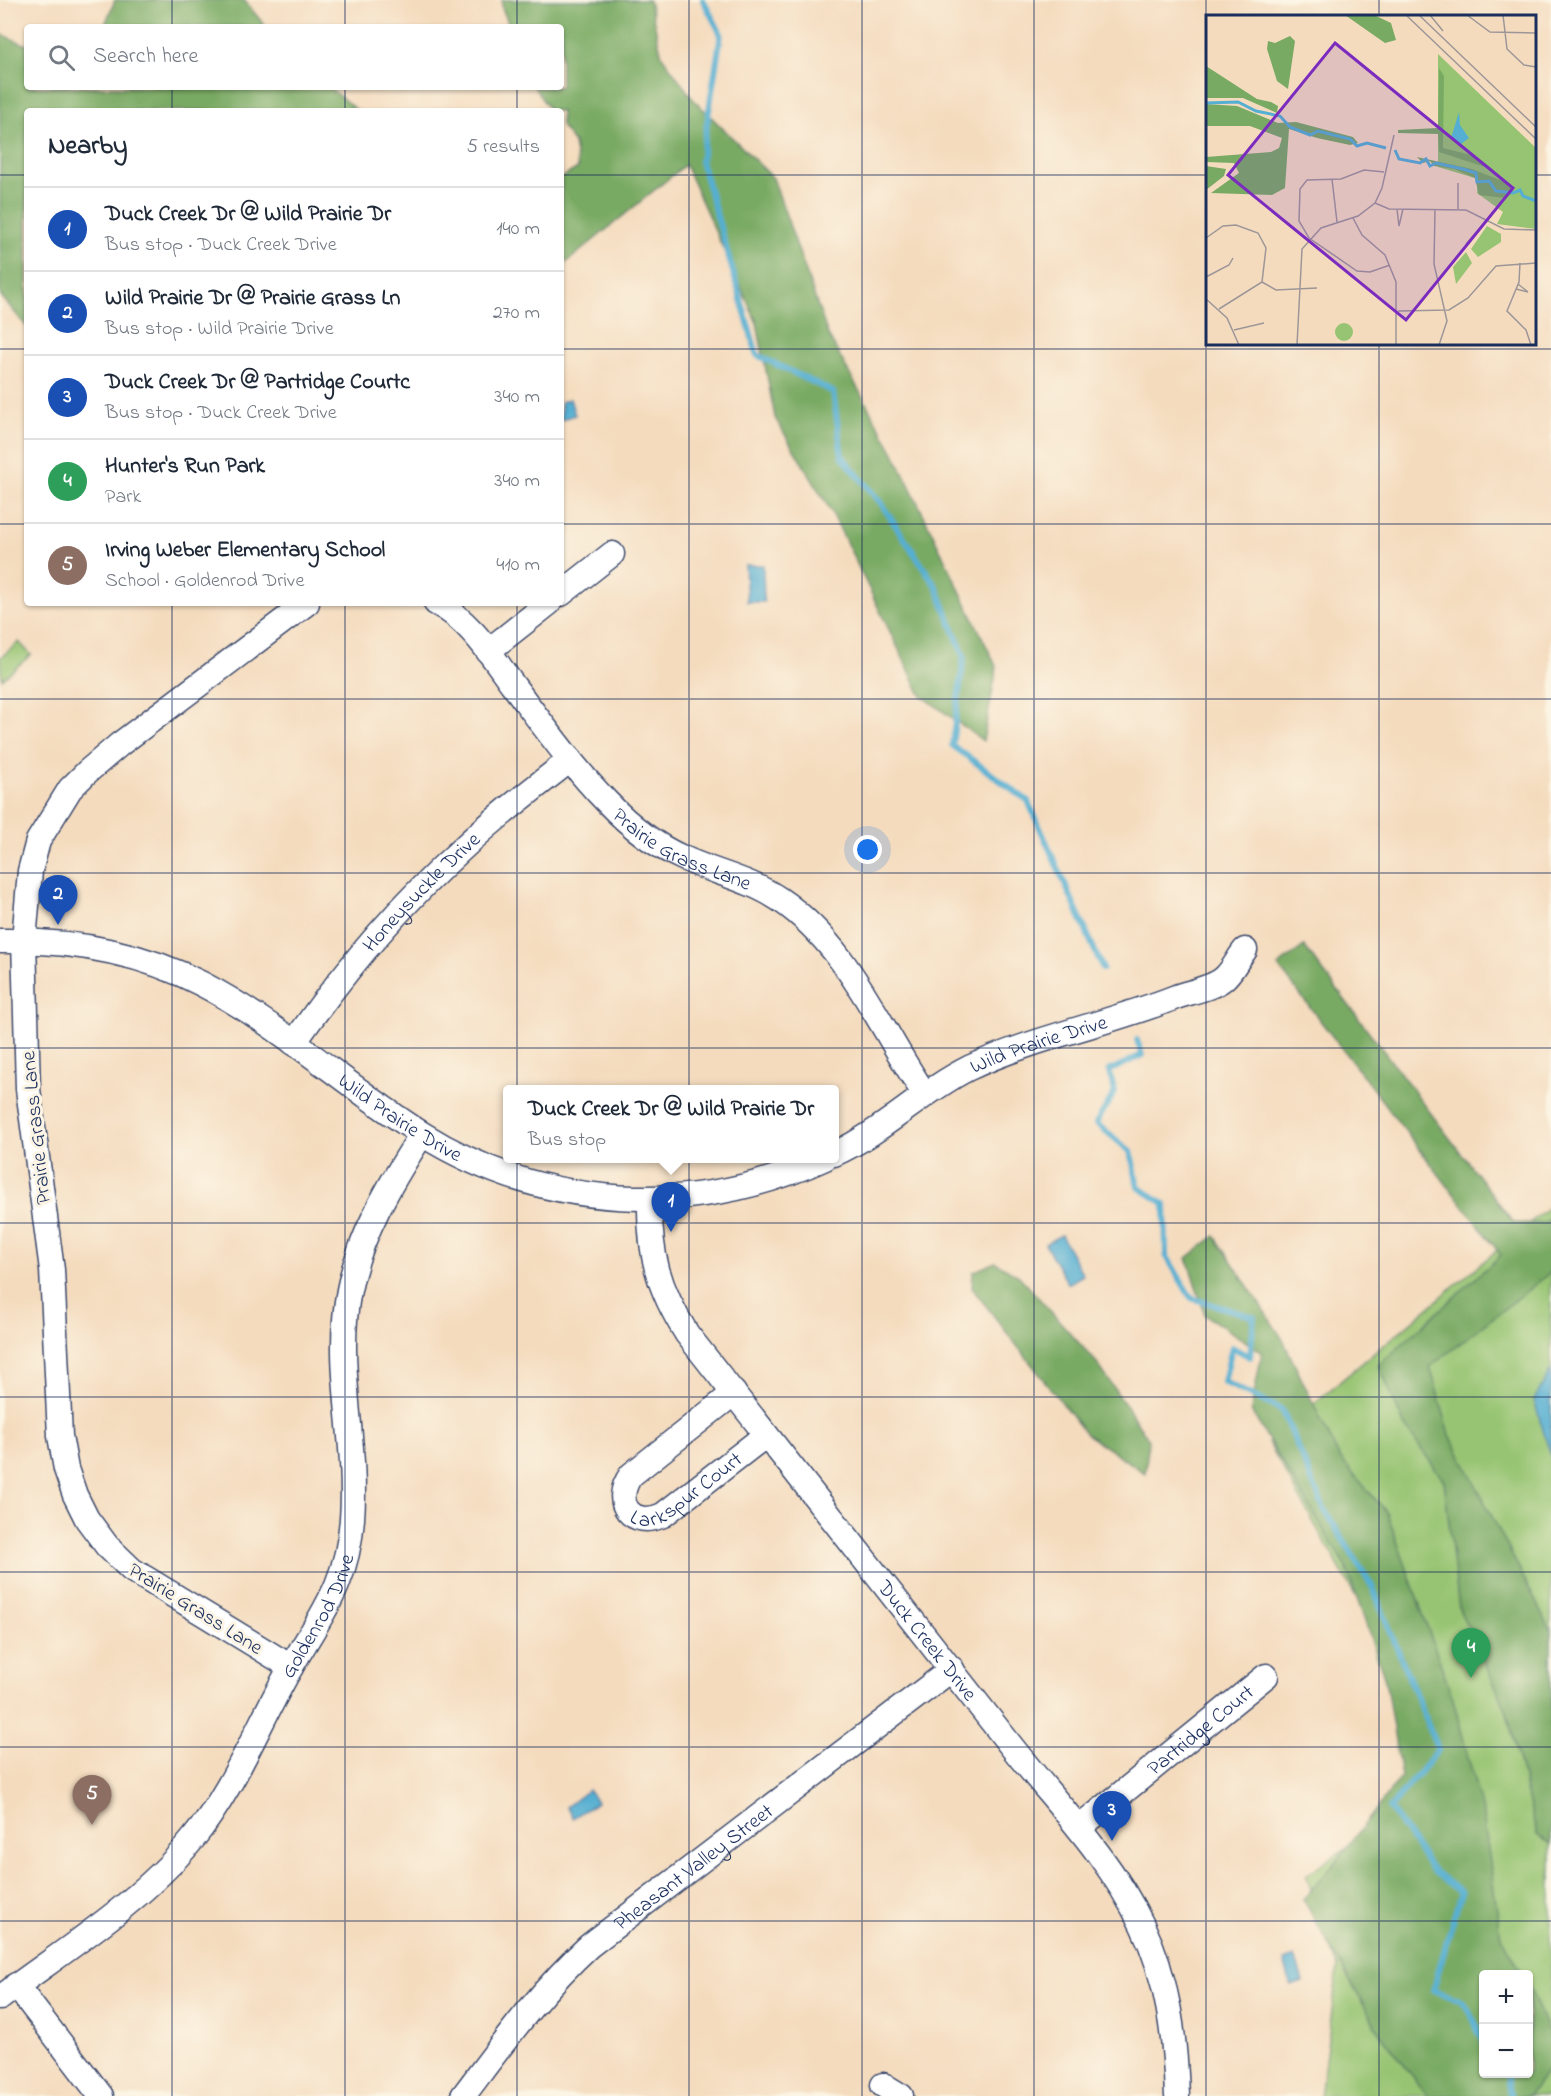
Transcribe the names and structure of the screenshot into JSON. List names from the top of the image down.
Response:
{
  "streets": {
    "street": [
      "Prairie Grass Lane",
      "Honeysuckle Drive",
      "Wild Prairie Drive",
      "Larkspur Court",
      "Goldenrod Drive",
      "Duck Creek Drive",
      "Partridge Court",
      "Pheasant Valley Street"
    ]
  },
  "crossings": [
    ["Prairie Grass Lane", "Honeysuckle Drive"],
    ["Prairie Grass Lane", "Wild Prairie Drive"],
    ["Prairie Grass Lane", "Goldenrod Drive"],
    ["Honeysuckle Drive", "Wild Prairie Drive"],
    ["Wild Prairie Drive", "Goldenrod Drive"],
    ["Wild Prairie Drive", "Duck Creek Drive"],
    ["Larkspur Court", "Duck Creek Drive"],
    ["Duck Creek Drive", "Partridge Court"],
    ["Duck Creek Drive", "Pheasant Valley Street"]
  ],
  "page": {
    "search": "Search here",
    "heading": ["Nearby", "5 results"],
    "list": [
      {
        "mark": "1",
        "name": "Duck Creek Dr @ Wild Prairie Dr",
        "note": "Bus stop · Duck Creek Drive",
        "value": "140 m"
      },
      {
        "mark": "2",
        "name": "Wild Prairie Dr @ Prairie Grass Ln",
        "note": "Bus stop · Wild Prairie Drive",
        "value": "270 m"
      },
      {
        "mark": "3",
        "name": "Duck Creek Dr @ Partridge Courtc",
        "note": "Bus stop · Duck Creek Drive",
        "value": "340 m"
      },
      {
        "mark": "4",
        "name": "Hunter's Run Park",
        "note": "Park",
        "value": "340 m"
      },
      {
        "mark": "5",
        "name": "Irving Weber Elementary School",
        "note": "School · Goldenrod Drive",
        "value": "410 m"
      }
    ],
    "pins": [
      "2",
      "1",
      "4",
      "5",
      "3"
    ],
    "popup": ["Duck Creek Dr @ Wild Prairie Dr", "Bus stop"],
    "map_buttons": ["+", "−"]
  }
}
